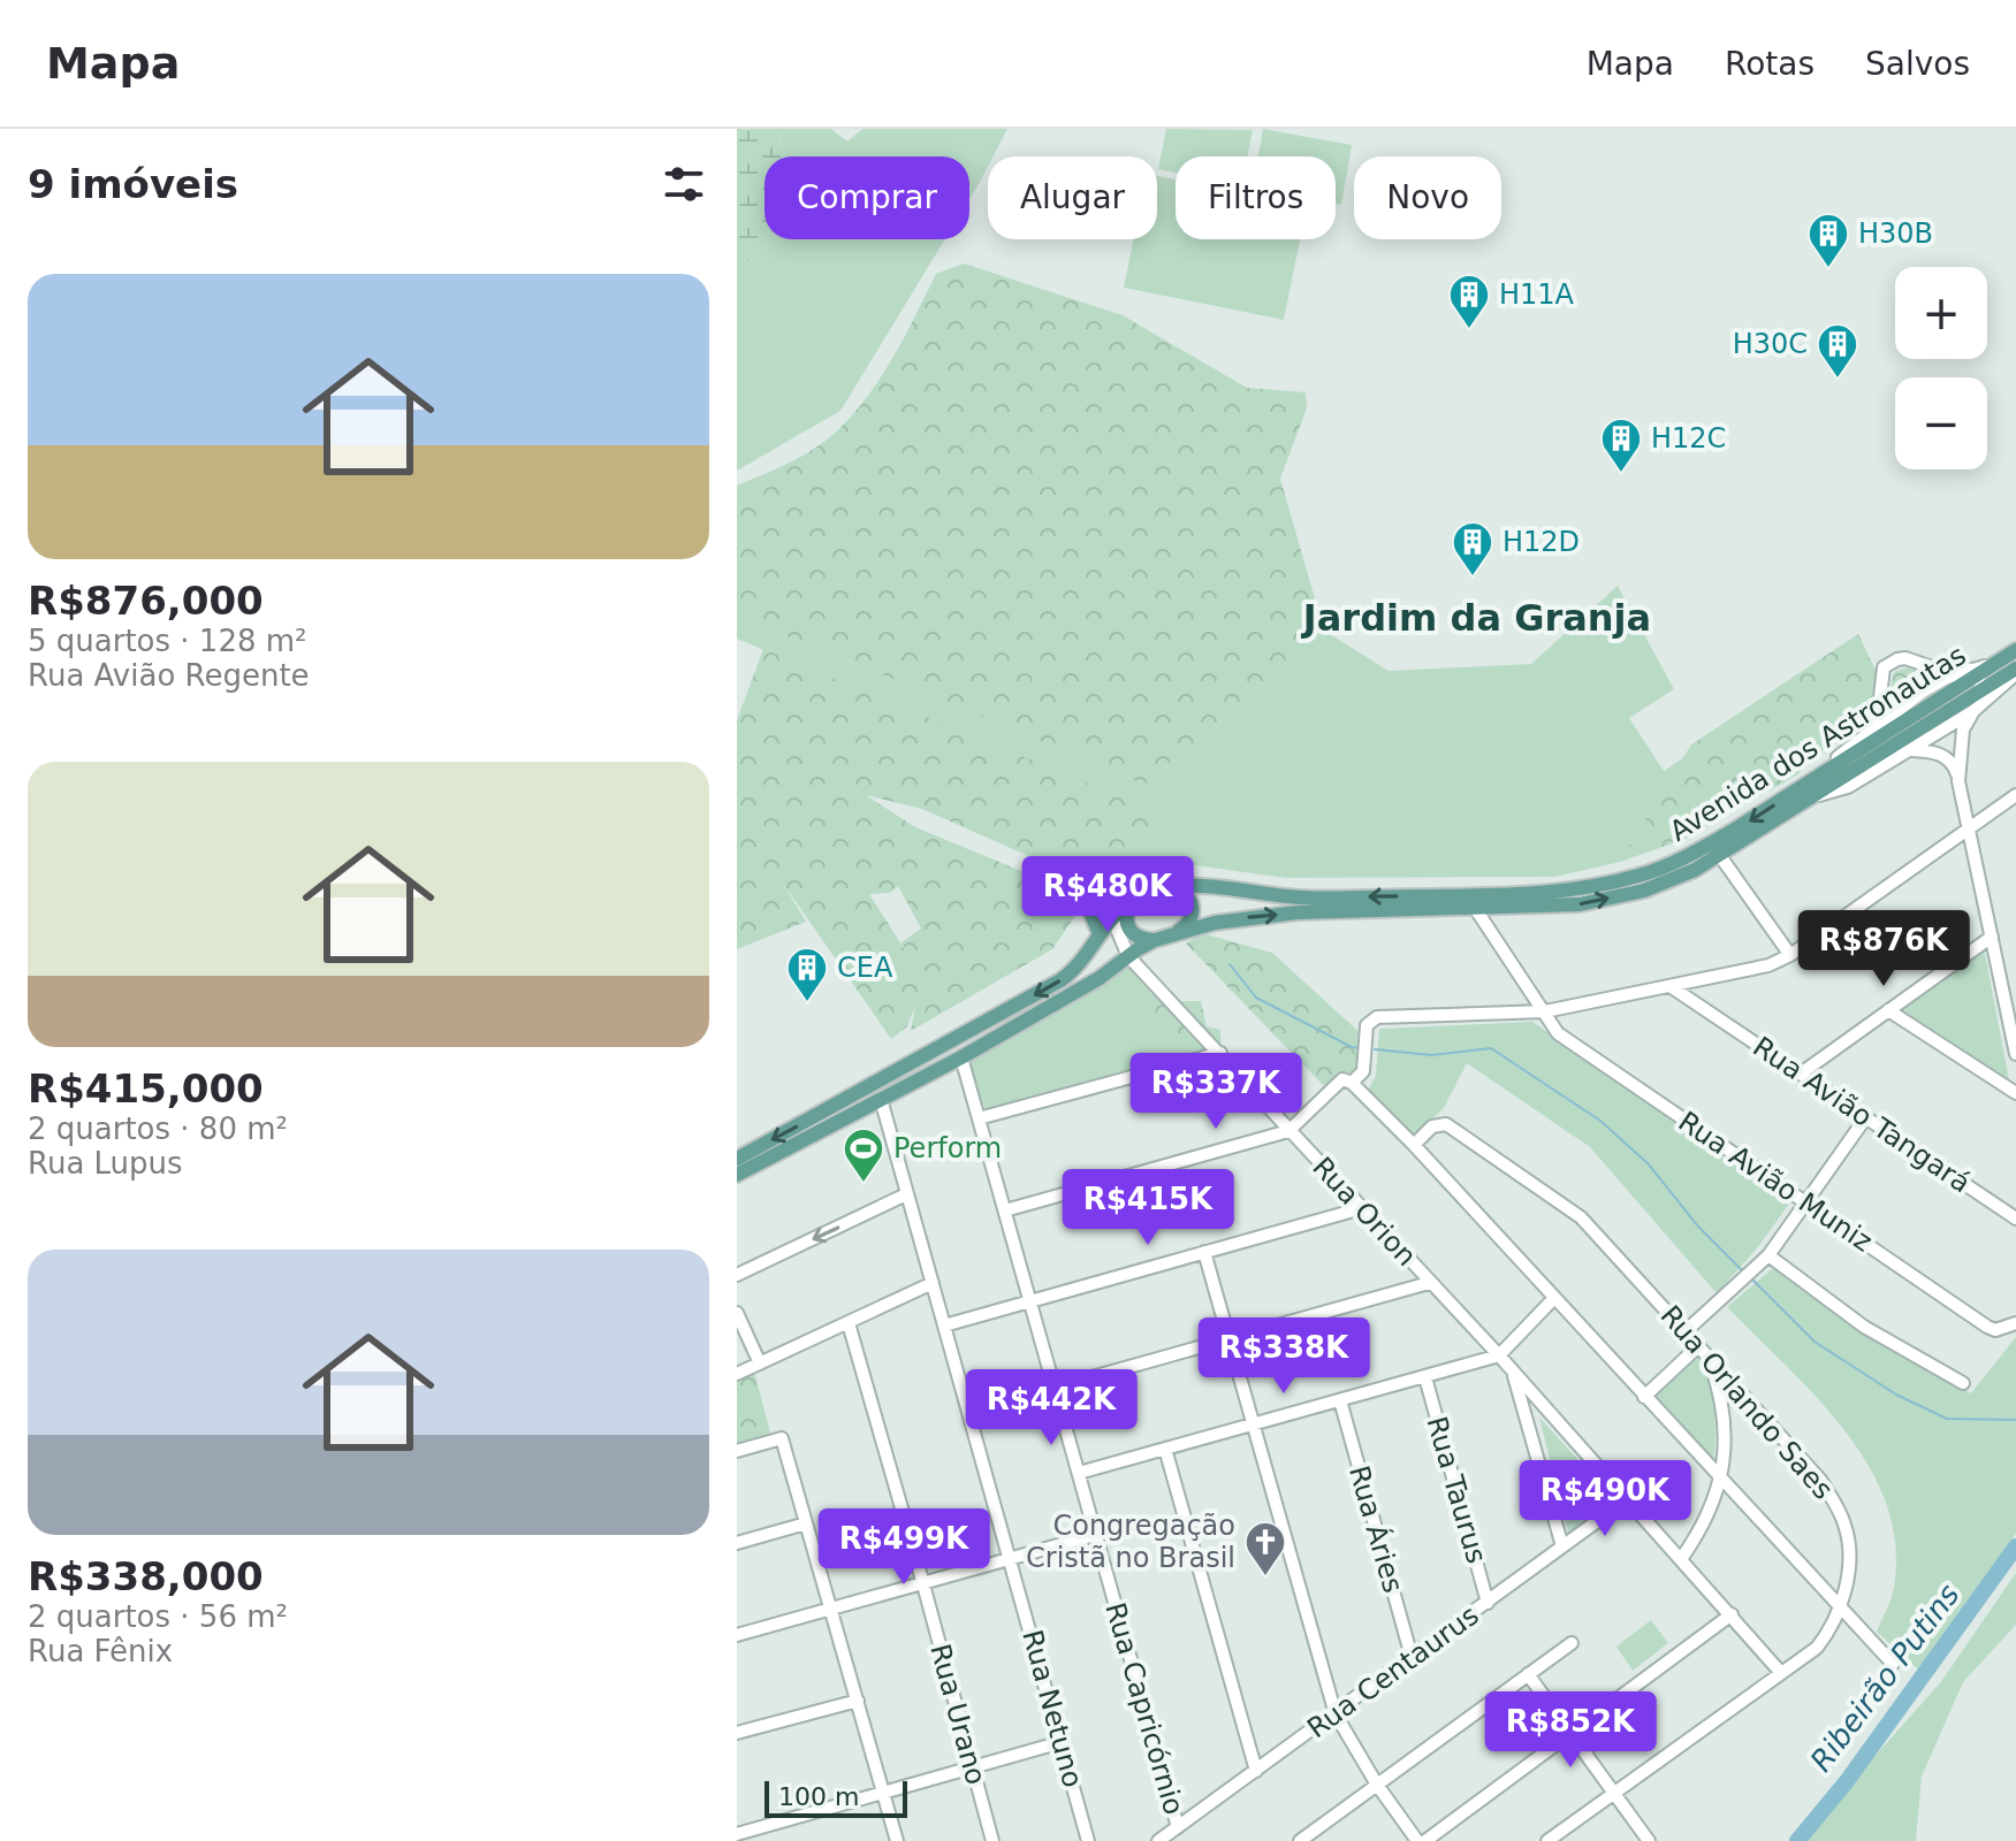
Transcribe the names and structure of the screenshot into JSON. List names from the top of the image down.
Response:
{
  "streets": {
    "main road": ["Avenida dos Astronautas"],
    "street": [
      "Rua Avião Tangará",
      "Rua Avião Muniz",
      "Rua Orion",
      "Rua Orlando Saes",
      "Rua Taurus",
      "Rua Áries",
      "Rua Centaurus",
      "Rua Netuno",
      "Rua Capricórnio",
      "Rua Urano"
    ]
  },
  "crossings": [
    ["Avenida dos Astronautas", "Rua Avião Muniz"],
    ["Avenida dos Astronautas", "Rua Orion"],
    ["Avenida dos Astronautas", "Rua Netuno"],
    ["Avenida dos Astronautas", "Rua Capricórnio"],
    ["Rua Orion", "Rua Orlando Saes"],
    ["Rua Orion", "Rua Centaurus"],
    ["Rua Taurus", "Rua Centaurus"],
    ["Rua Áries", "Rua Centaurus"],
    ["Rua Centaurus", "Rua Capricórnio"]
  ],
  "districts": ["Jardim da Granja"],
  "water": ["Ribeirão Putins"],
  "places": {
    "building": [
      "H30B",
      "H11A",
      "H30C",
      "H12C",
      "H12D",
      "CEA"
    ],
    "sports": ["Perform"],
    "church": ["Congregação Cristã no Brasil"]
  },
  "scale_bar": "100 m",
  "page": {
    "header": "Mapa",
    "nav": ["Mapa", "Rotas", "Salvos"],
    "heading": "9 imóveis",
    "chip": [
      "Comprar",
      "Alugar",
      "Filtros",
      "Novo"
    ],
    "list": [
      {
        "name": "R$876,000",
        "note": "5 quartos · 128 m² · Rua Avião Regente"
      },
      {
        "name": "R$415,000",
        "note": "2 quartos · 80 m² · Rua Lupus"
      },
      {
        "name": "R$338,000",
        "note": "2 quartos · 56 m² · Rua Fênix"
      }
    ],
    "map_buttons": ["+", "−"],
    "price": [
      "R$480K",
      "R$876K",
      "R$337K",
      "R$415K",
      "R$338K",
      "R$442K",
      "R$490K",
      "R$499K",
      "R$852K"
    ],
    "scale": "100 m"
  }
}
